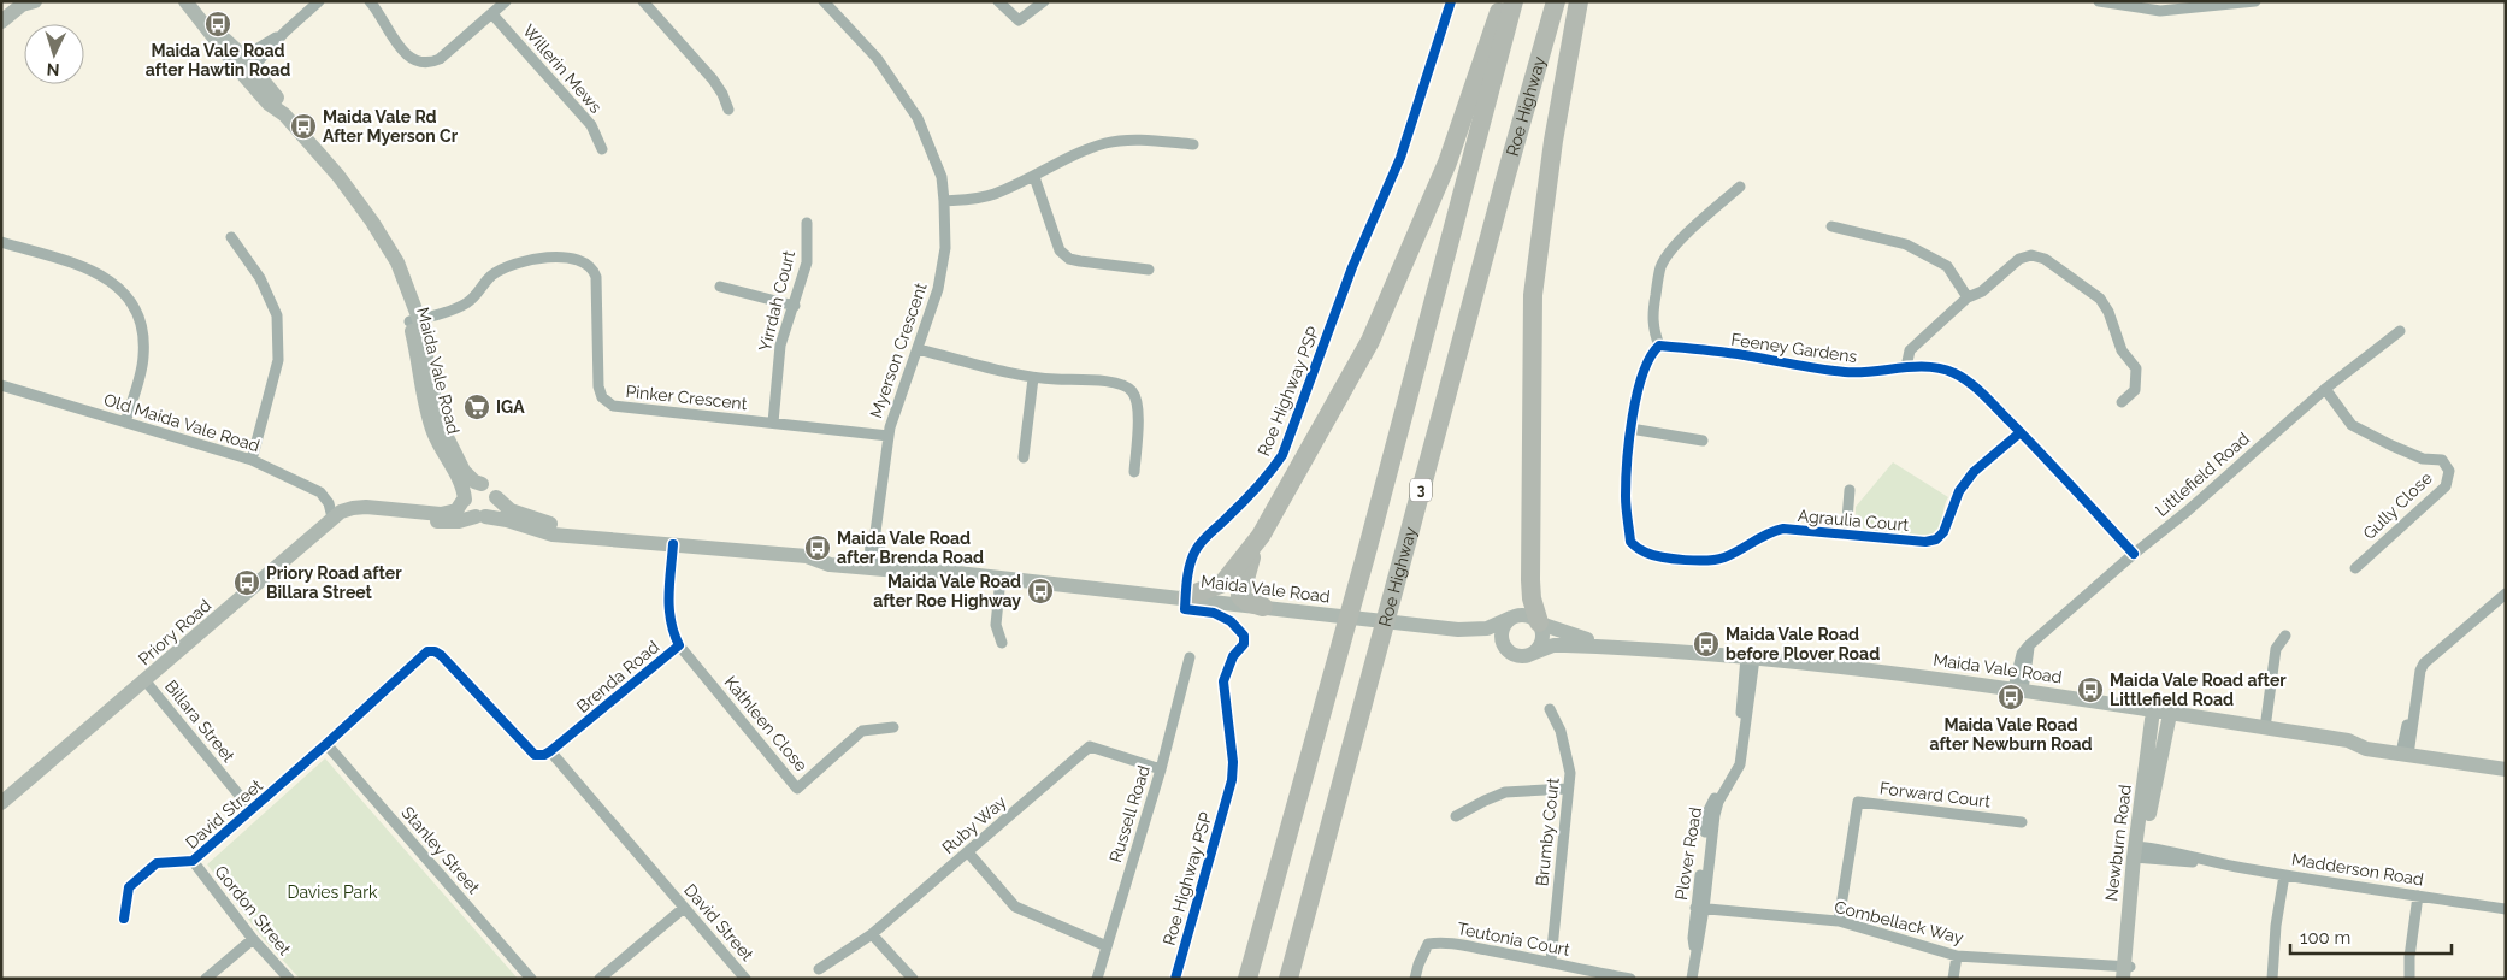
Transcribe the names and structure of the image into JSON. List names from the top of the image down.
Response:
{
  "streets": {
    "highway": ["Roe Highway", "3"],
    "main road": ["Maida Vale Road", "Priory Road", "Newburn Road"],
    "street": [
      "Willerin Mews",
      "Yirrdah Court",
      "Feeney Gardens",
      "Myerson Crescent",
      "Pinker Crescent",
      "Old Maida Vale Road",
      "Littlefield Road",
      "Gully Close",
      "Agraulia Court",
      "Brenda Road",
      "Billara Street",
      "Kathleen Close",
      "Forward Court",
      "David Street",
      "Russell Road",
      "Ruby Way",
      "Brumby Court",
      "Stanley Street",
      "Plover Road",
      "Madderson Road",
      "Gordon Street",
      "Combellack Way",
      "Teutonia Court"
    ],
    "cycle path": ["Roe Highway PSP"]
  },
  "crossings": [
    ["Yirrdah Court", "Pinker Crescent"],
    ["Feeney Gardens", "Littlefield Road"],
    ["Feeney Gardens", "Agraulia Court"],
    ["Myerson Crescent", "Maida Vale Road"],
    ["Myerson Crescent", "Pinker Crescent"],
    ["Maida Vale Road", "Pinker Crescent"],
    ["Maida Vale Road", "Littlefield Road"],
    ["Maida Vale Road", "Priory Road"],
    ["Maida Vale Road", "Brenda Road"],
    ["Maida Vale Road", "Newburn Road"],
    ["Maida Vale Road", "Plover Road"],
    ["Old Maida Vale Road", "Priory Road"],
    ["Littlefield Road", "Gully Close"],
    ["Priory Road", "Billara Street"],
    ["Brenda Road", "Kathleen Close"],
    ["Brenda Road", "David Street"],
    ["Billara Street", "David Street"],
    ["Forward Court", "Combellack Way"],
    ["David Street", "Stanley Street"],
    ["David Street", "Gordon Street"],
    ["Russell Road", "Ruby Way"],
    ["Brumby Court", "Teutonia Court"],
    ["Newburn Road", "Madderson Road"],
    ["Newburn Road", "Combellack Way"],
    ["Plover Road", "Combellack Way"]
  ],
  "parks": ["Davies Park"],
  "places": {
    "bus stop": [
      "Maida Vale Road after Hawtin Road",
      "Maida Vale Rd After Myerson Cr",
      "Maida Vale Road after Brenda Road",
      "Priory Road after Billara Street",
      "Maida Vale Road after Roe Highway",
      "Maida Vale Road before Plover Road",
      "Maida Vale Road after Littlefield Road",
      "Maida Vale Road after Newburn Road"
    ],
    "supermarket": ["IGA"]
  },
  "scale_bar": "100 m",
  "north": "bottom"
}
